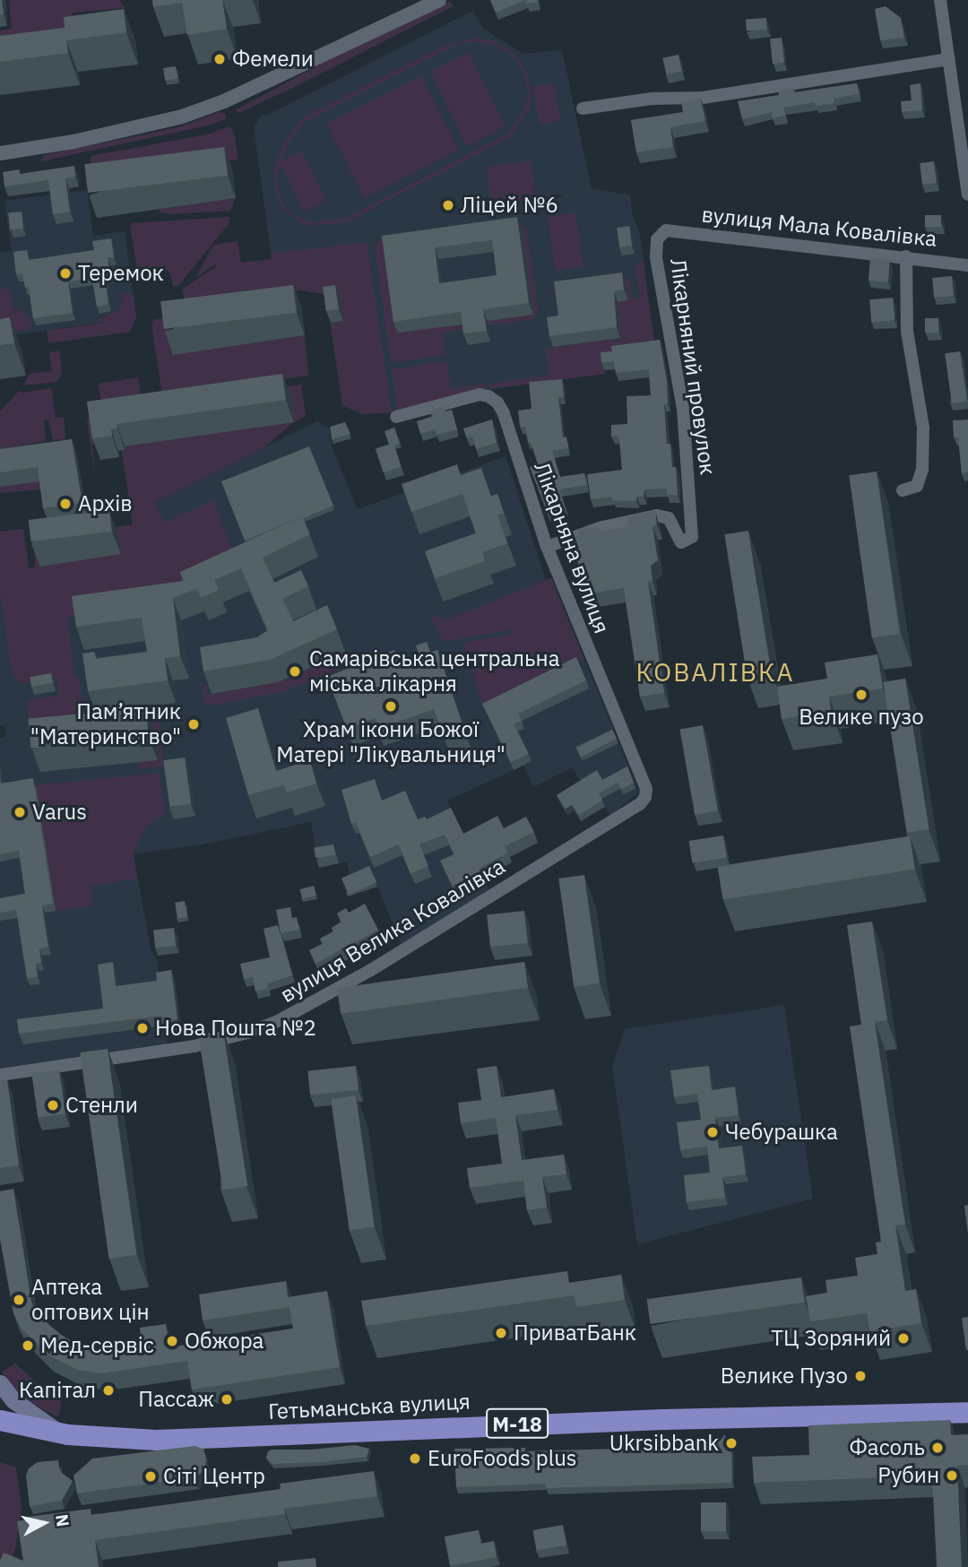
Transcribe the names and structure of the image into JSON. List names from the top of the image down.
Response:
{
  "streets": {
    "highway": ["Гетьманська вулиця", "М-18"],
    "street": [
      "вулиця Мала Ковалівка",
      "Лікарняний провулок",
      "Лікарняна вулиця",
      "вулиця Велика Ковалівка"
    ]
  },
  "crossings": [
    ["вулиця Мала Ковалівка", "Лікарняний провулок"],
    ["Лікарняний провулок", "Лікарняна вулиця"],
    ["Лікарняна вулиця", "вулиця Велика Ковалівка"]
  ],
  "districts": ["КОВАЛІВКА"],
  "places": [
    "Фемели",
    "Ліцей №6",
    "Теремок",
    "Архів",
    "Самарівська центральна міська лікарня",
    "Велике пузо",
    "Храм ікони Божої Матері \"Лікувальниця\"",
    "Пам’ятник \"Материнство\"",
    "Varus",
    "Нова Пошта №2",
    "Стенли",
    "Чебурашка",
    "Аптека оптових цін",
    "ПриватБанк",
    "ТЦ Зоряний",
    "Обжора",
    "Мед-сервіс",
    "Велике Пузо",
    "Капітал",
    "Пассаж",
    "Ukrsibbank",
    "Фасоль",
    "EuroFoods plus",
    "Рубин",
    "Сіті Центр"
  ],
  "north": "right"
}
